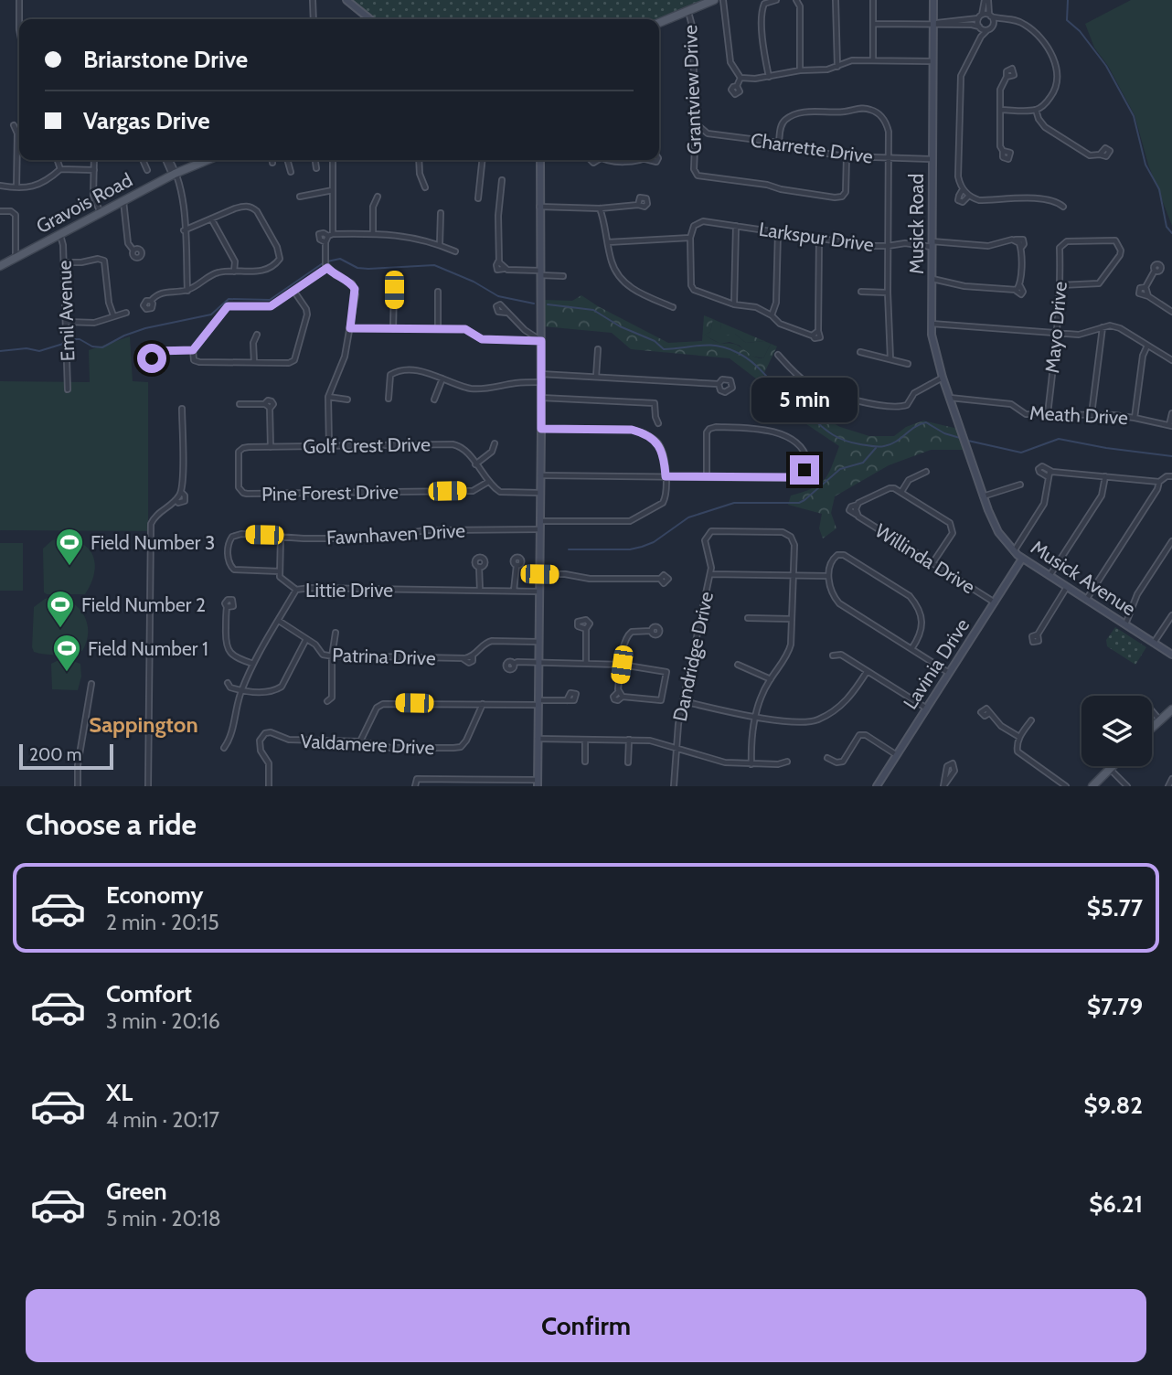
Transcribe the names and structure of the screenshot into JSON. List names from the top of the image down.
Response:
{
  "streets": {
    "main road": ["Gravois Road"],
    "street": [
      "Grantview Drive",
      "Charrette Drive",
      "Musick Road",
      "Larkspur Drive",
      "Emil Avenue",
      "Mayo Drive",
      "Meath Drive",
      "Golf Crest Drive",
      "Pine Forest Drive",
      "Fawnhaven Drive",
      "Willinda Drive",
      "Musick Avenue",
      "Littie Drive",
      "Patrina Drive",
      "Dandridge Drive",
      "Lavinia Drive",
      "Valdamere Drive"
    ]
  },
  "crossings": [
    ["Grantview Drive", "Charrette Drive"],
    ["Charrette Drive", "Musick Road"],
    ["Gravois Road", "Emil Avenue"],
    ["Musick Road", "Larkspur Drive"],
    ["Musick Road", "Meath Drive"],
    ["Musick Road", "Musick Avenue"],
    ["Mayo Drive", "Meath Drive"],
    ["Golf Crest Drive", "Pine Forest Drive"],
    ["Willinda Drive", "Lavinia Drive"],
    ["Musick Avenue", "Lavinia Drive"],
    ["Littie Drive", "Patrina Drive"]
  ],
  "districts": ["Sappington"],
  "places": {
    "sports": ["Field Number 3", "Field Number 2", "Field Number 1"]
  },
  "scale_bar": "200 m",
  "page": {
    "banner": ["Briarstone Drive", "Vargas Drive"],
    "bubble": "5 min",
    "scale": "200 m",
    "heading": "Choose a ride",
    "list": [
      {
        "name": "Economy",
        "note": "2 min · 20:15",
        "value": "$5.77"
      },
      {
        "name": "Comfort",
        "note": "3 min · 20:16",
        "value": "$7.79"
      },
      {
        "name": "XL",
        "note": "4 min · 20:17",
        "value": "$9.82"
      },
      {
        "name": "Green",
        "note": "5 min · 20:18",
        "value": "$6.21"
      }
    ],
    "buttons": "Confirm"
  }
}
